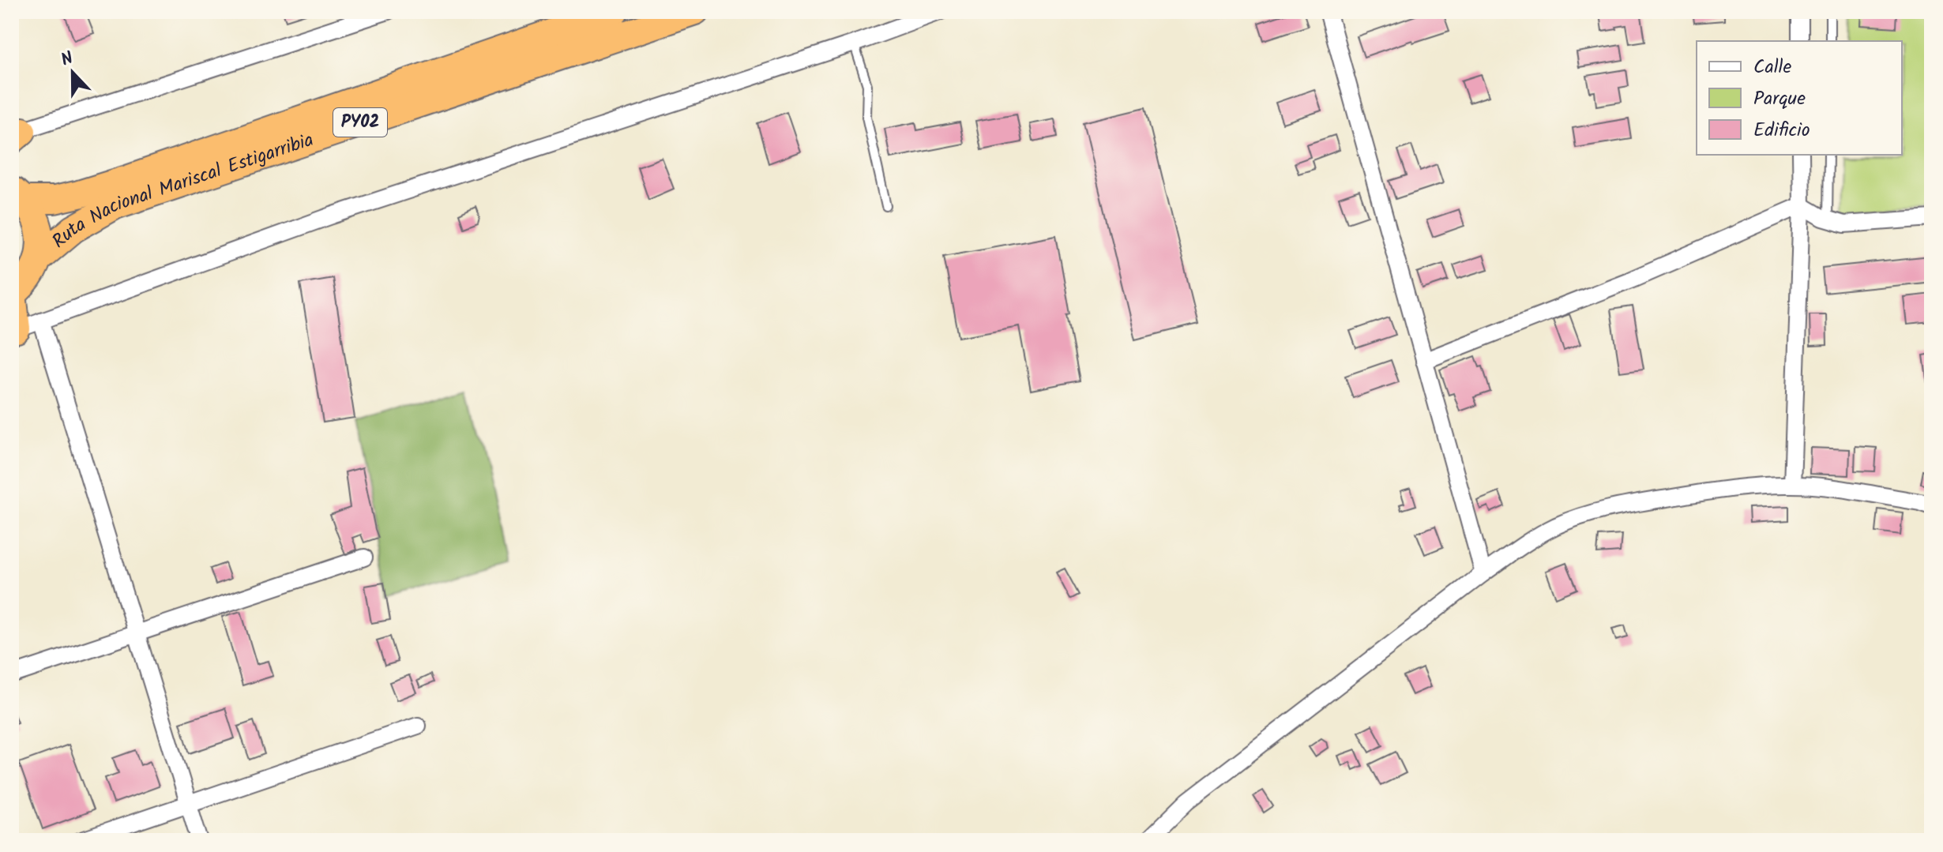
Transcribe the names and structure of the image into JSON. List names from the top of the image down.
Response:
{
  "streets": {
    "highway": ["PY02", "Ruta Nacional Mariscal Estigarribia"]
  },
  "crossings": [
    ["PY02", "Ruta Nacional Mariscal Estigarribia"]
  ],
  "legend": ["Calle", "Parque", "Edificio"],
  "north": "top"
}
